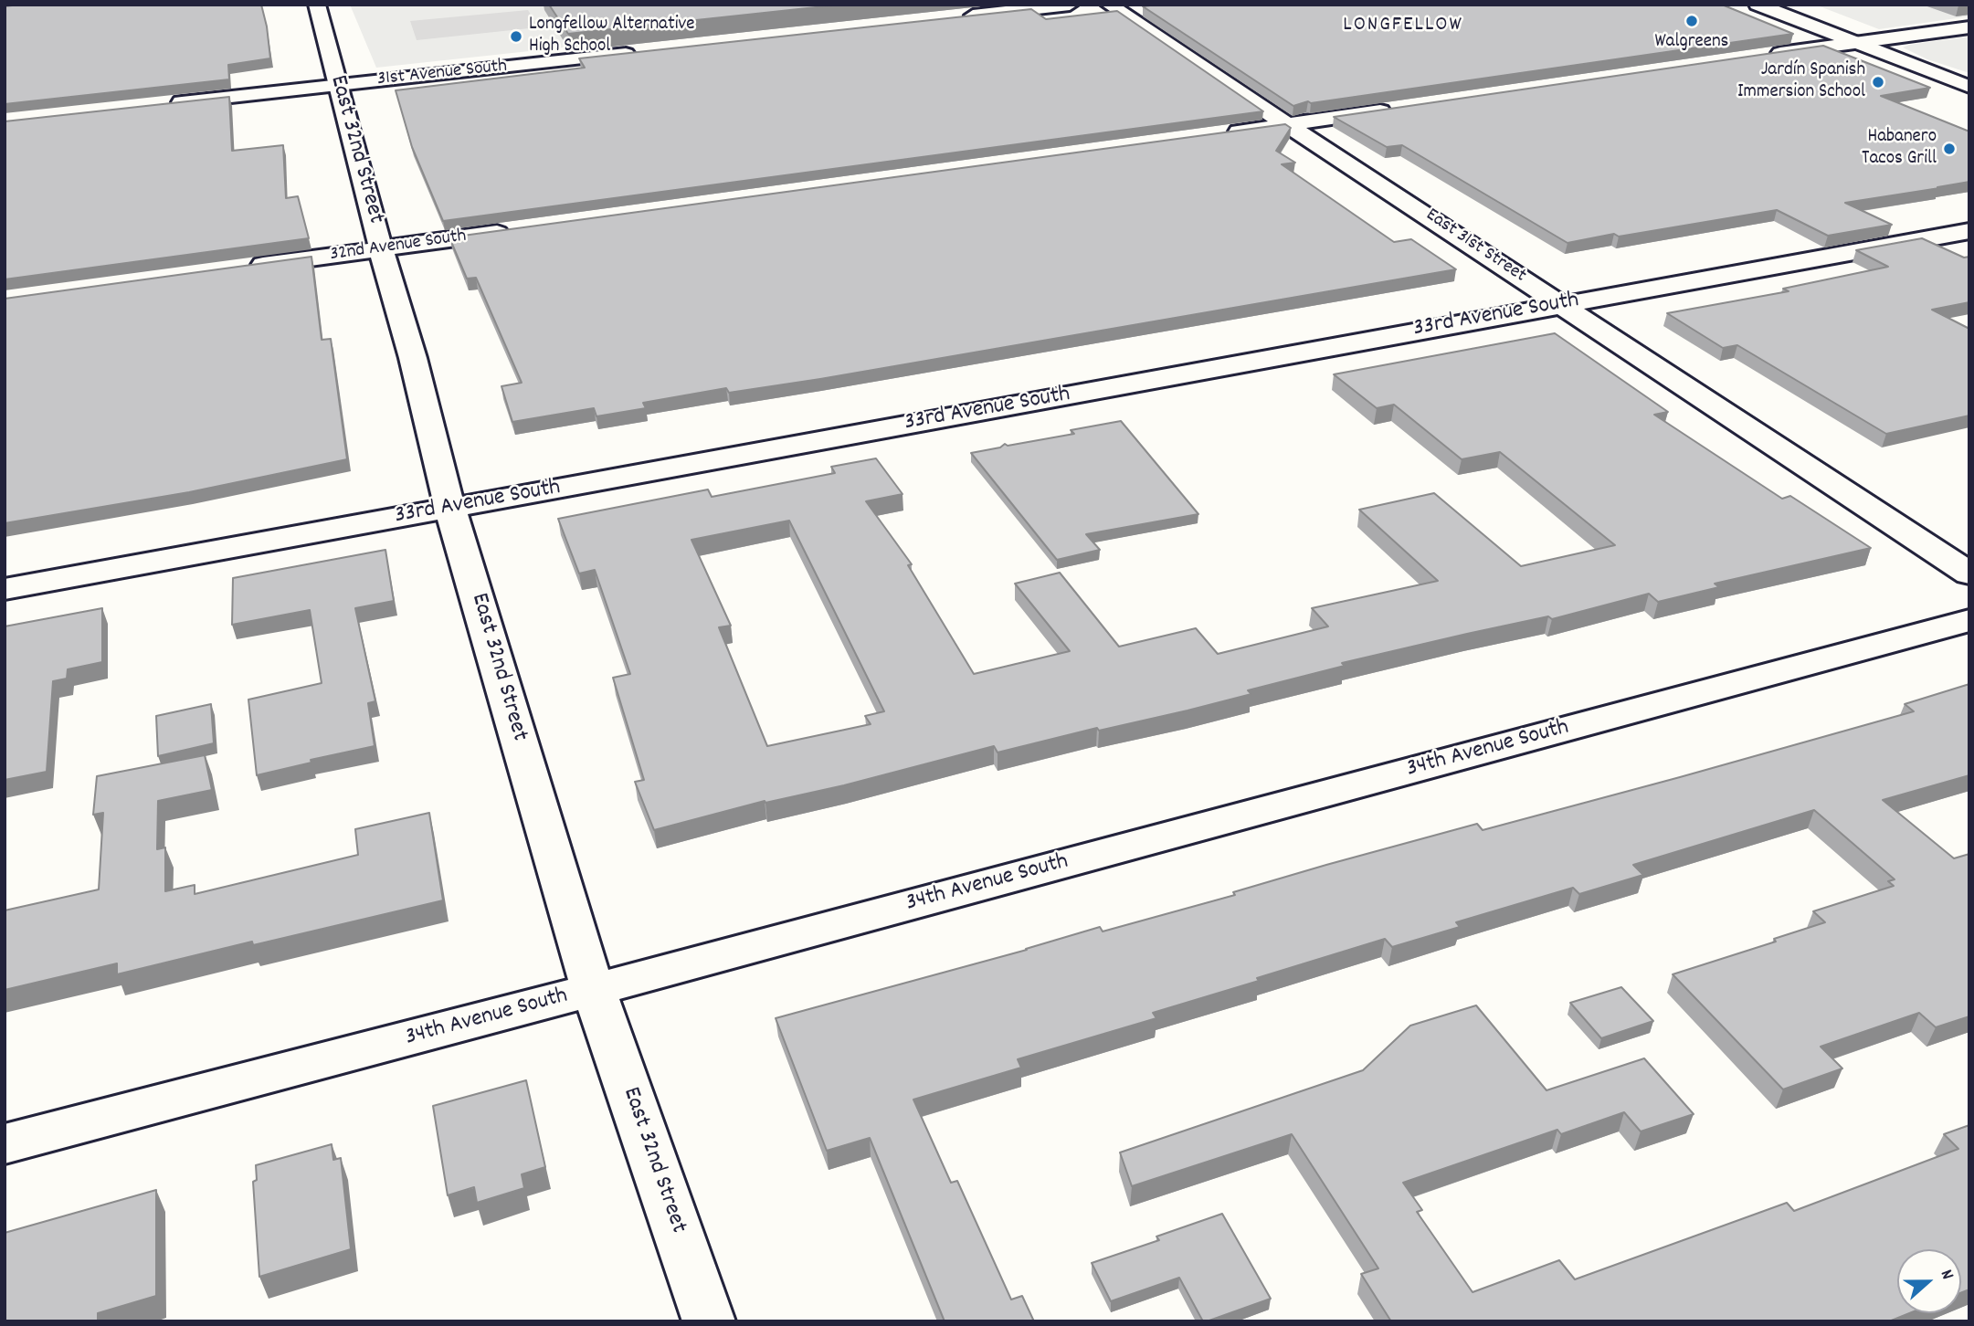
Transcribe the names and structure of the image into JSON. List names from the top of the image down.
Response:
{
  "streets": {
    "street": [
      "31st Avenue South",
      "East 32nd Street",
      "32nd Avenue South",
      "East 31st Street",
      "33rd Avenue South",
      "34th Avenue South"
    ]
  },
  "crossings": [
    ["31st Avenue South", "East 32nd Street"],
    ["East 32nd Street", "32nd Avenue South"],
    ["East 32nd Street", "33rd Avenue South"],
    ["East 32nd Street", "34th Avenue South"],
    ["East 31st Street", "33rd Avenue South"]
  ],
  "districts": ["LONGFELLOW"],
  "places": [
    "Walgreens",
    "Longfellow Alternative High School",
    "Jardín Spanish Immersion School",
    "Habanero Tacos Grill"
  ],
  "north": "right"
}
